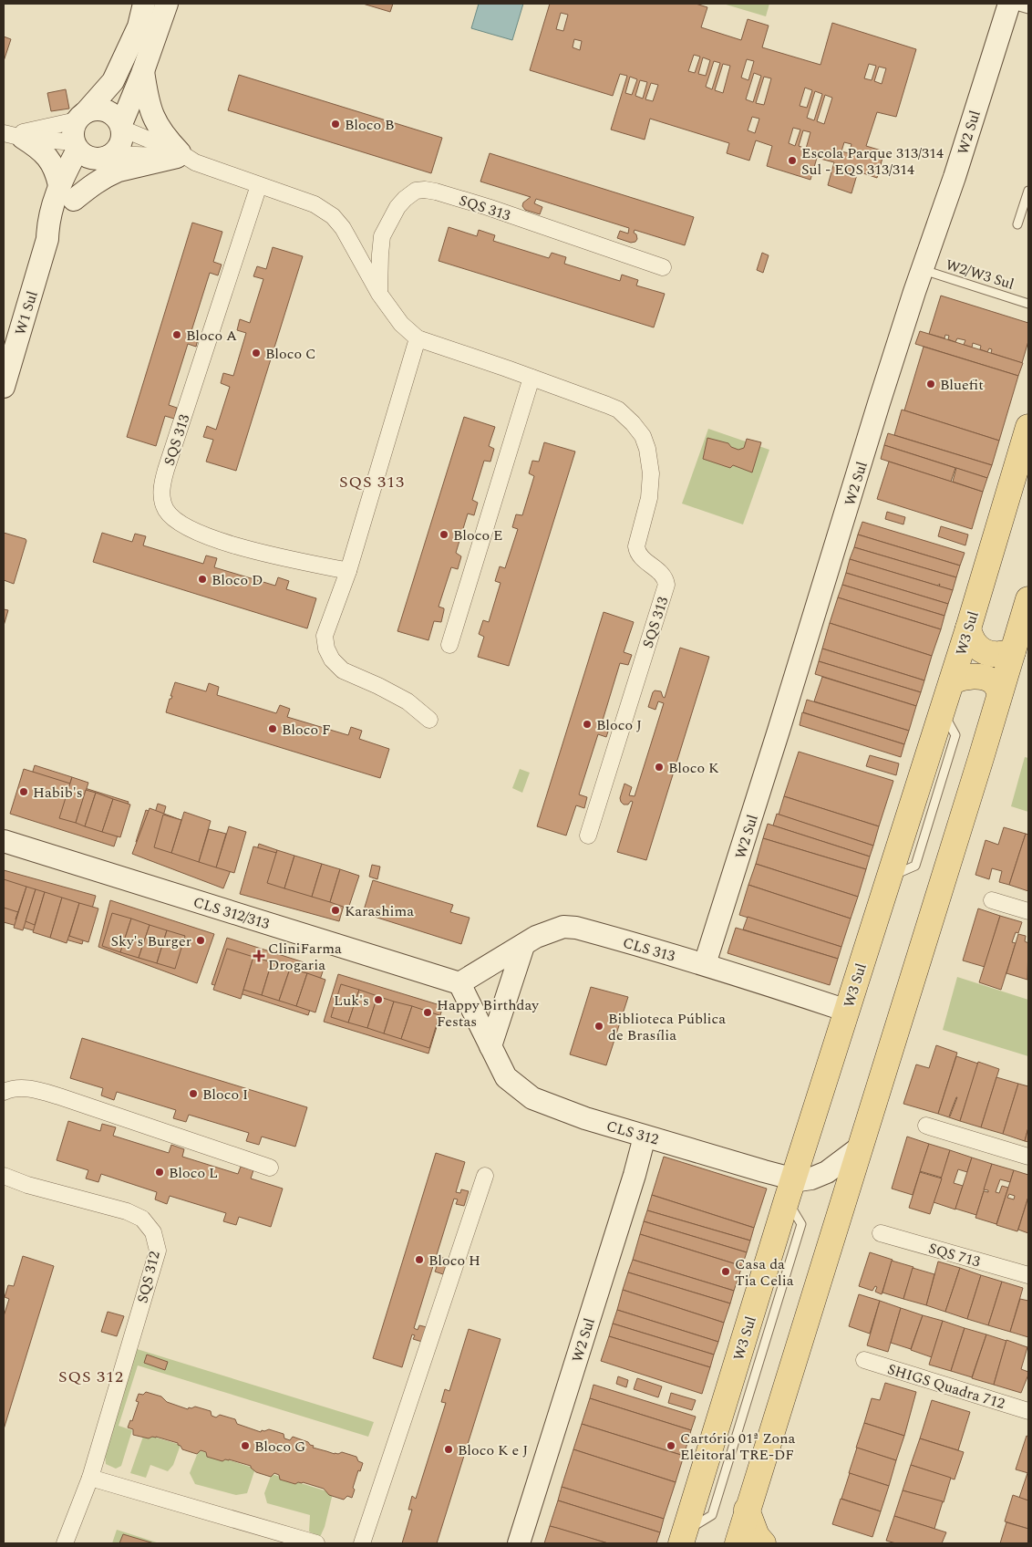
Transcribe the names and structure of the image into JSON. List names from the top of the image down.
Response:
{
  "streets": {
    "main road": ["W3 Sul"],
    "street": [
      "W2 Sul",
      "SQS 313",
      "W1 Sul",
      "CLS 312/313",
      "CLS 313",
      "CLS 312",
      "SQS 713",
      "SQS 312",
      "SHIGS Quadra 712"
    ],
    "lane": ["W2/W3 Sul"]
  },
  "crossings": [
    ["W2 Sul", "W2/W3 Sul"],
    ["W2 Sul", "CLS 313"],
    ["W2 Sul", "CLS 312"],
    ["SQS 313", "W1 Sul"],
    ["W3 Sul", "CLS 313"],
    ["W3 Sul", "CLS 312"],
    ["CLS 312/313", "CLS 313"],
    ["CLS 312/313", "CLS 312"],
    ["CLS 313", "CLS 312"]
  ],
  "districts": ["SQS 313", "SQS 312"],
  "places": {
    "other": [
      "Bloco B",
      "Escola Parque 313/314 Sul - EQS 313/314",
      "Bloco A",
      "Bloco C",
      "Bluefit",
      "Bloco E",
      "Bloco D",
      "Bloco J",
      "Bloco F",
      "Bloco K",
      "Habib's",
      "Karashima",
      "Sky's Burger",
      "Luk's",
      "Happy Birthday Festas",
      "Biblioteca Pública de Brasília",
      "Bloco I",
      "Bloco L",
      "Bloco H",
      "Casa da Tia Celia",
      "Bloco G",
      "Cartório 01ª Zona Eleitoral TRE-DF",
      "Bloco K e J"
    ],
    "health": ["CliniFarma Drogaria"]
  }
}
